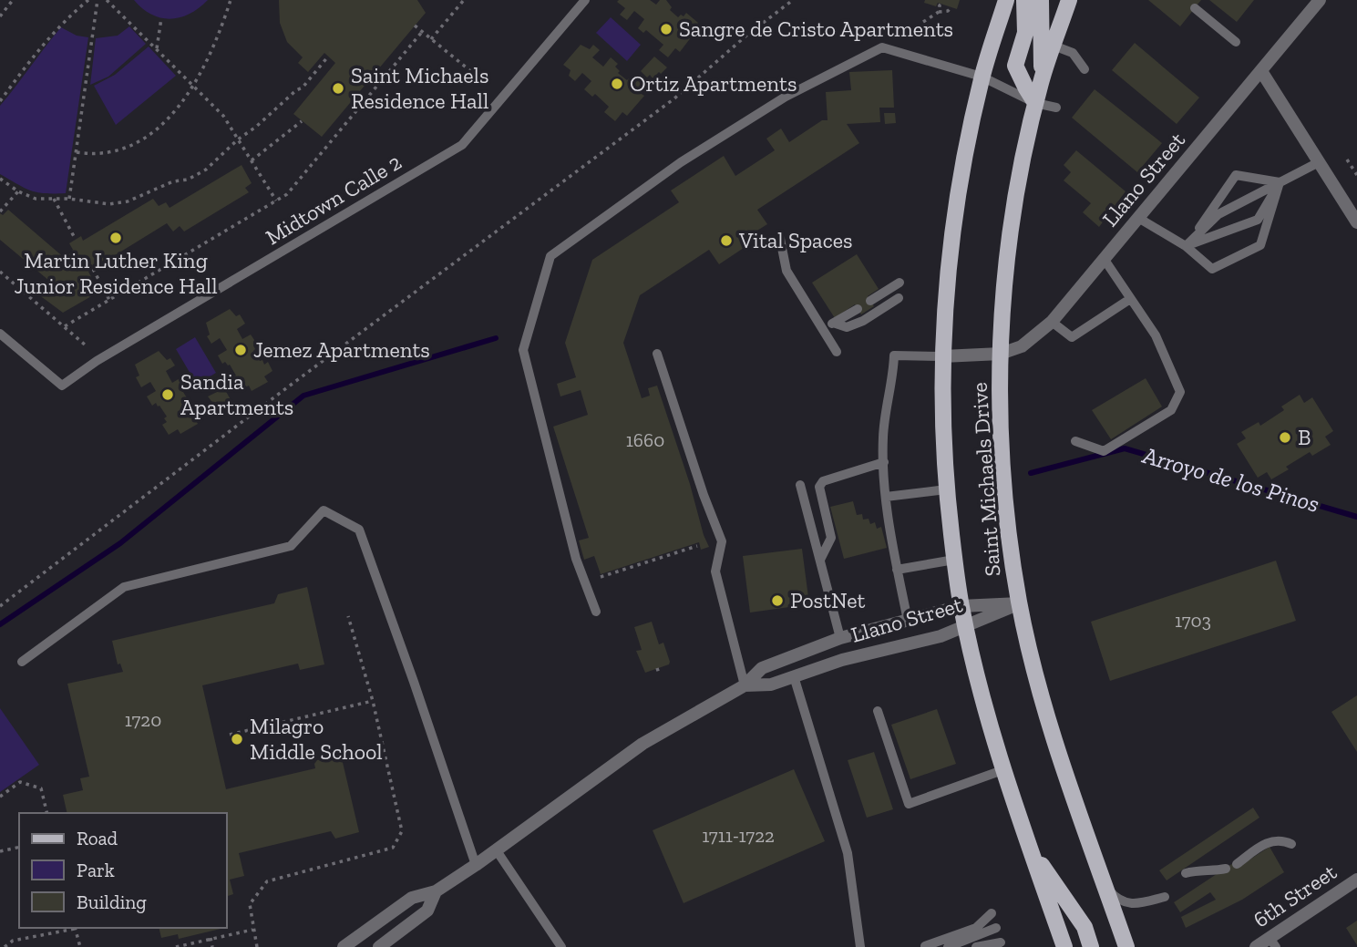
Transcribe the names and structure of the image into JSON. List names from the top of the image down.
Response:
{
  "streets": {
    "main road": ["Saint Michaels Drive"],
    "street": ["Llano Street", "6th Street"],
    "lane": ["Midtown Calle 2"]
  },
  "crossings": [
    ["Llano Street", "Saint Michaels Drive"]
  ],
  "water": ["Arroyo de los Pinos"],
  "places": [
    "Sangre de Cristo Apartments",
    "Ortiz Apartments",
    "Saint Michaels Residence Hall",
    "Martin Luther King Junior Residence Hall",
    "Vital Spaces",
    "Jemez Apartments",
    "Sandia Apartments",
    "B",
    "PostNet",
    "Milagro Middle School"
  ],
  "house_numbers": [
    "1660",
    "1703",
    "1720",
    "1711-1722"
  ],
  "legend": ["Road", "Park", "Building"]
}
